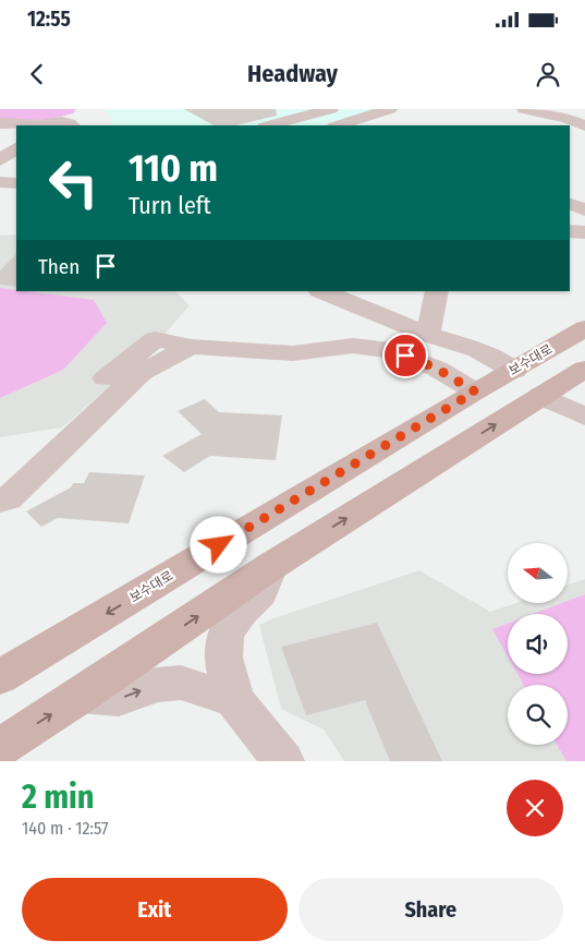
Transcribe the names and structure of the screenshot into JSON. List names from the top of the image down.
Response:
{
  "streets": {
    "main road": ["보수대로"]
  },
  "north": "left",
  "page": {
    "status": "12:55",
    "header": "Headway",
    "turn": ["110 m", "Turn left"],
    "then": "Then",
    "heading": ["2 min", "140 m · 12:57"],
    "buttons": ["Exit", "Share"]
  }
}
